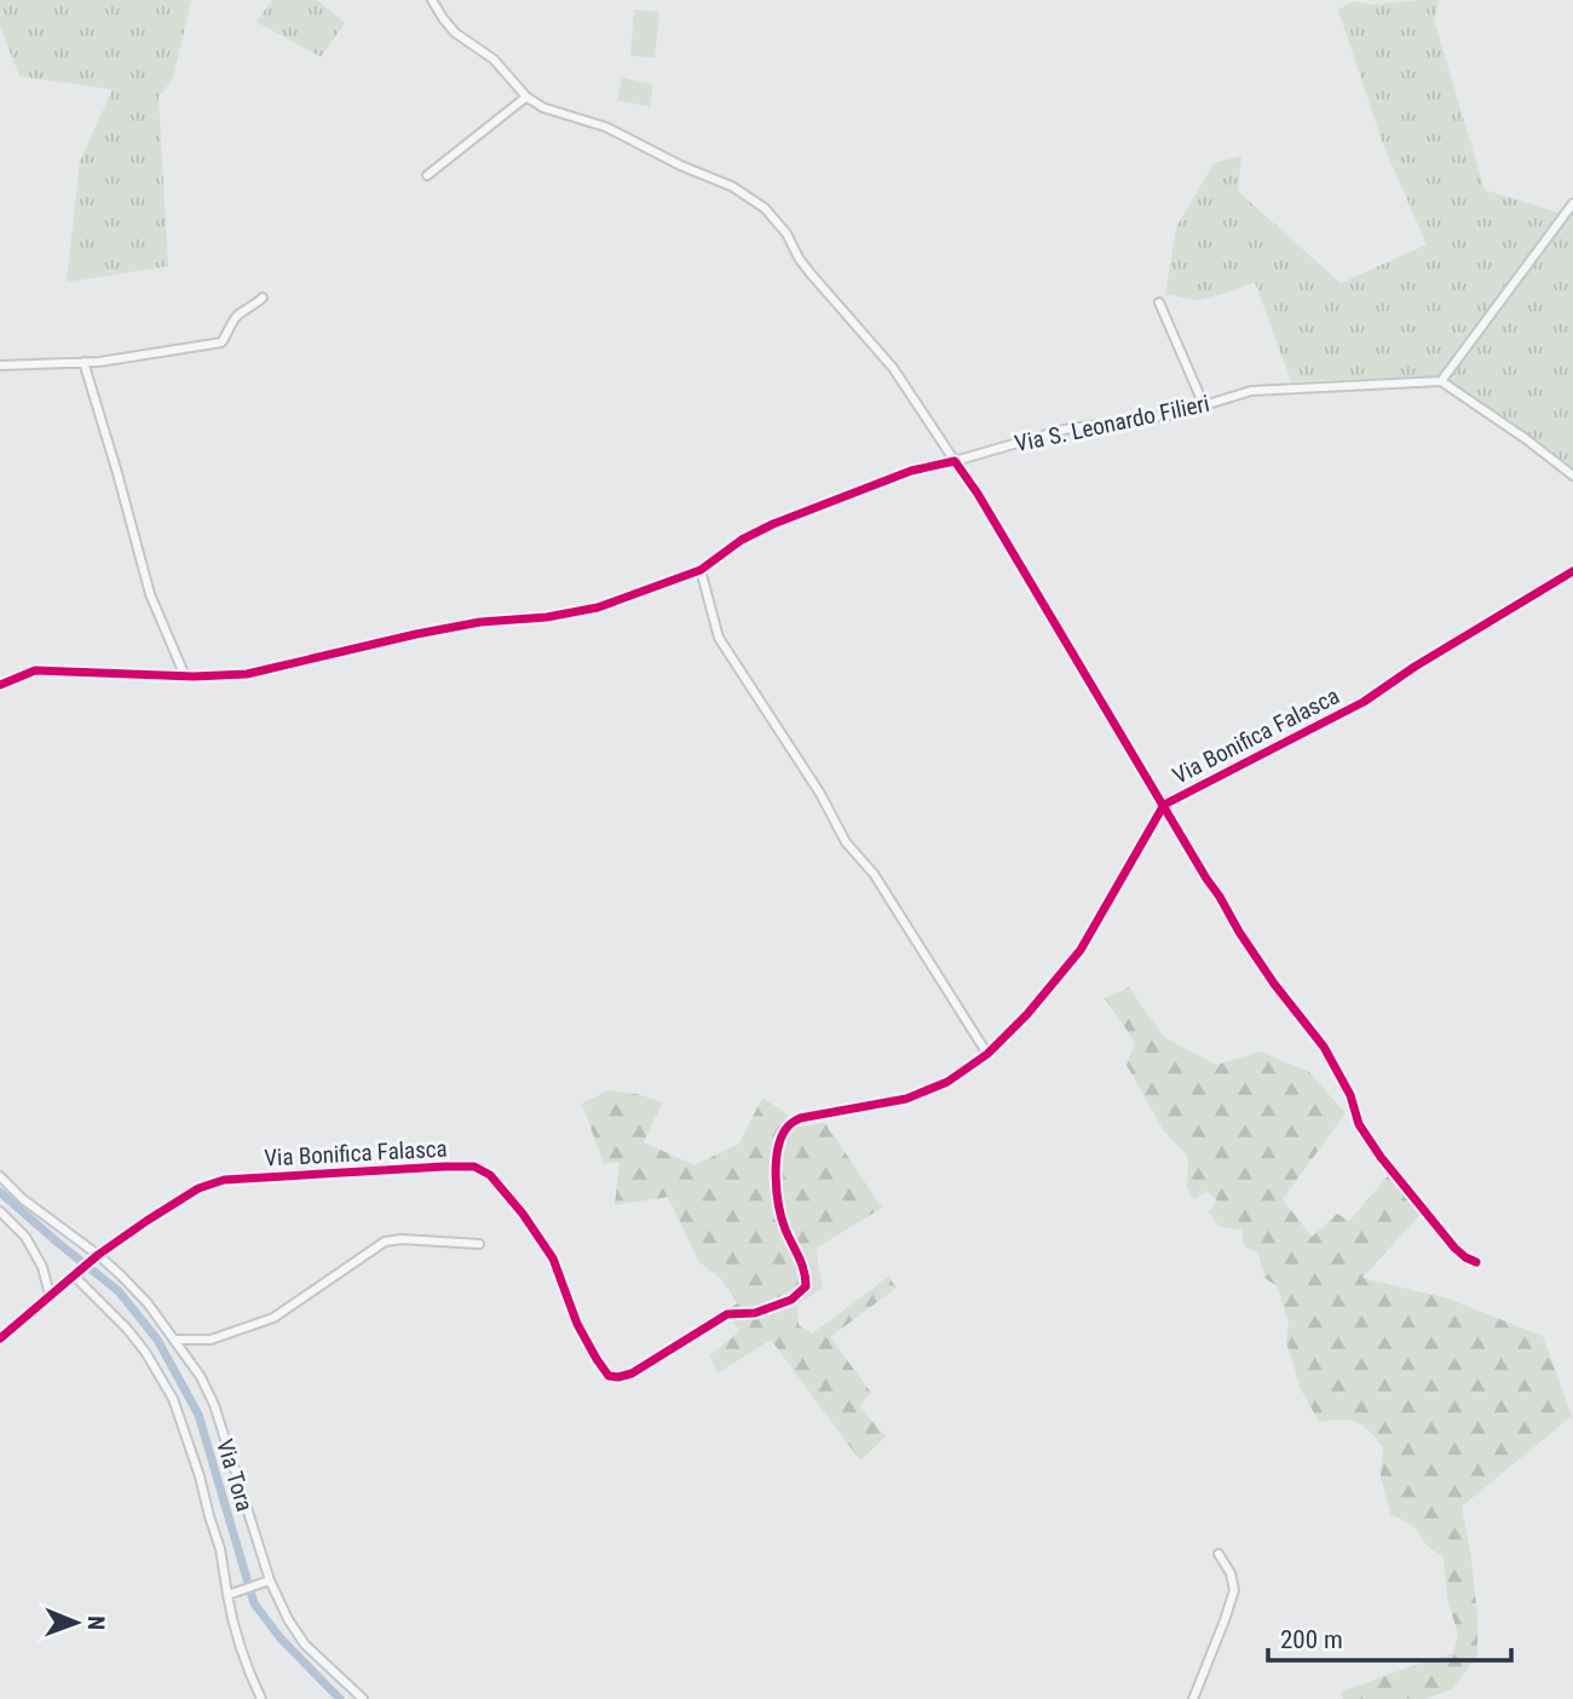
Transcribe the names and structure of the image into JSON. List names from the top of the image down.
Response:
{
  "streets": {
    "street": ["Via S. Leonardo Filieri", "Via Bonifica Falasca", "Via Tora"]
  },
  "crossings": [
    ["Via Bonifica Falasca", "Via Tora"]
  ],
  "scale_bar": "200 m",
  "north": "right"
}
